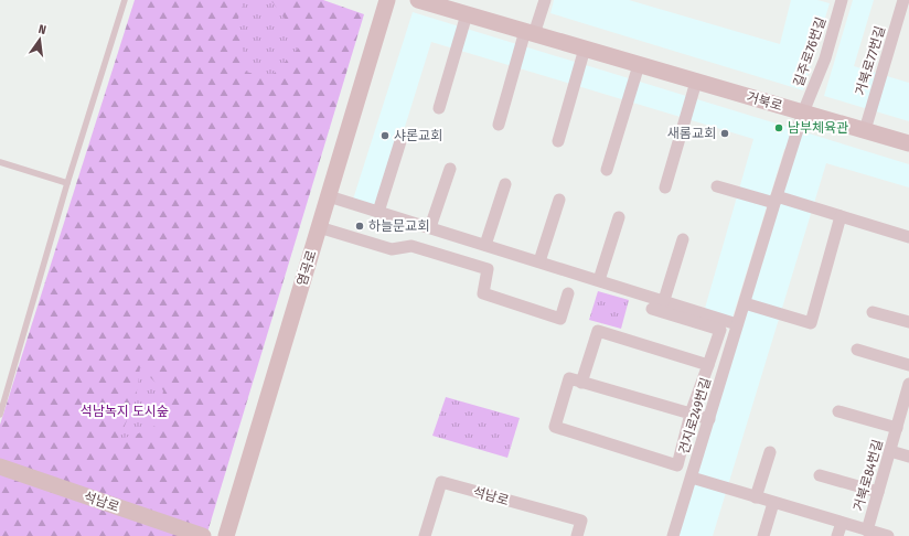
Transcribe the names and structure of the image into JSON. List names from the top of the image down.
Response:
{
  "streets": {
    "street": [
      "길주로76번길",
      "거북로77번길",
      "거북로",
      "염곡로",
      "건지로249번길",
      "거북로84번길",
      "석남로"
    ]
  },
  "crossings": [
    ["길주로76번길", "거북로"],
    ["길주로76번길", "건지로249번길"],
    ["거북로77번길", "거북로"],
    ["거북로", "건지로249번길"]
  ],
  "parks": ["석남녹지 도시숲"],
  "places": [
    "남부체육관",
    "새롬교회",
    "샤론교회",
    "하늘문교회"
  ],
  "north": "top"
}
